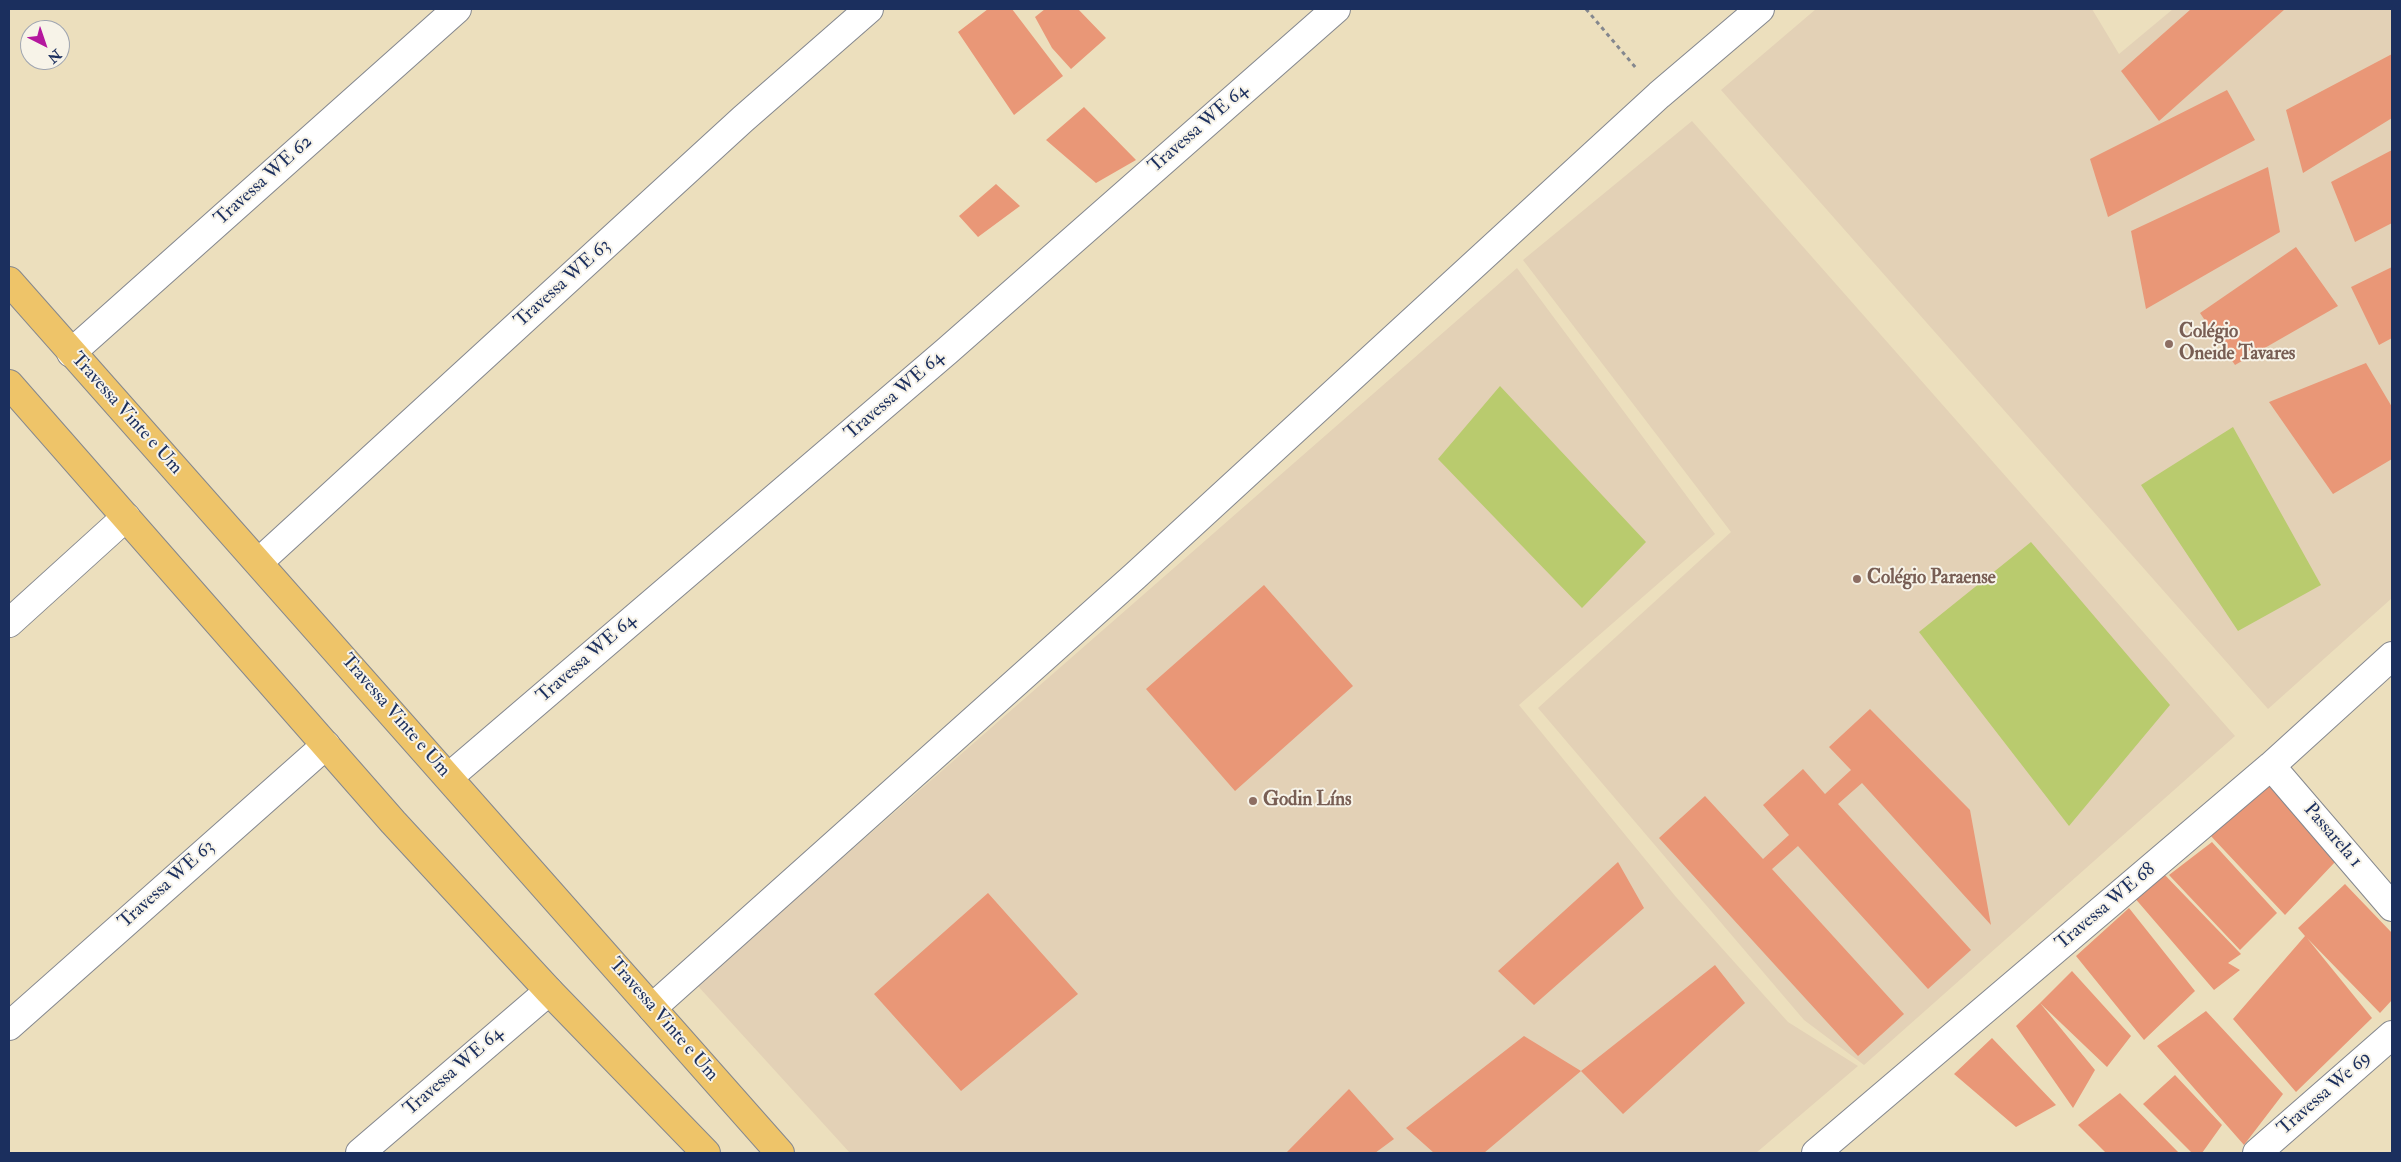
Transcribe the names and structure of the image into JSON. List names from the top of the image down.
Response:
{
  "streets": {
    "main road": ["Travessa Vinte e Um"],
    "street": [
      "Travessa WE 64",
      "Travessa WE 62",
      "Travessa WE 63",
      "Passarela 1",
      "Travessa WE 68",
      "Travessa We 69"
    ]
  },
  "crossings": [
    ["Travessa WE 64", "Travessa Vinte e Um"],
    ["Travessa WE 62", "Travessa Vinte e Um"],
    ["Travessa WE 63", "Travessa Vinte e Um"],
    ["Passarela 1", "Travessa WE 68"]
  ],
  "places": ["Colégio Oneide Tavares", "Colégio Paraense", "Godin Líns"],
  "north": "bottom right"
}
